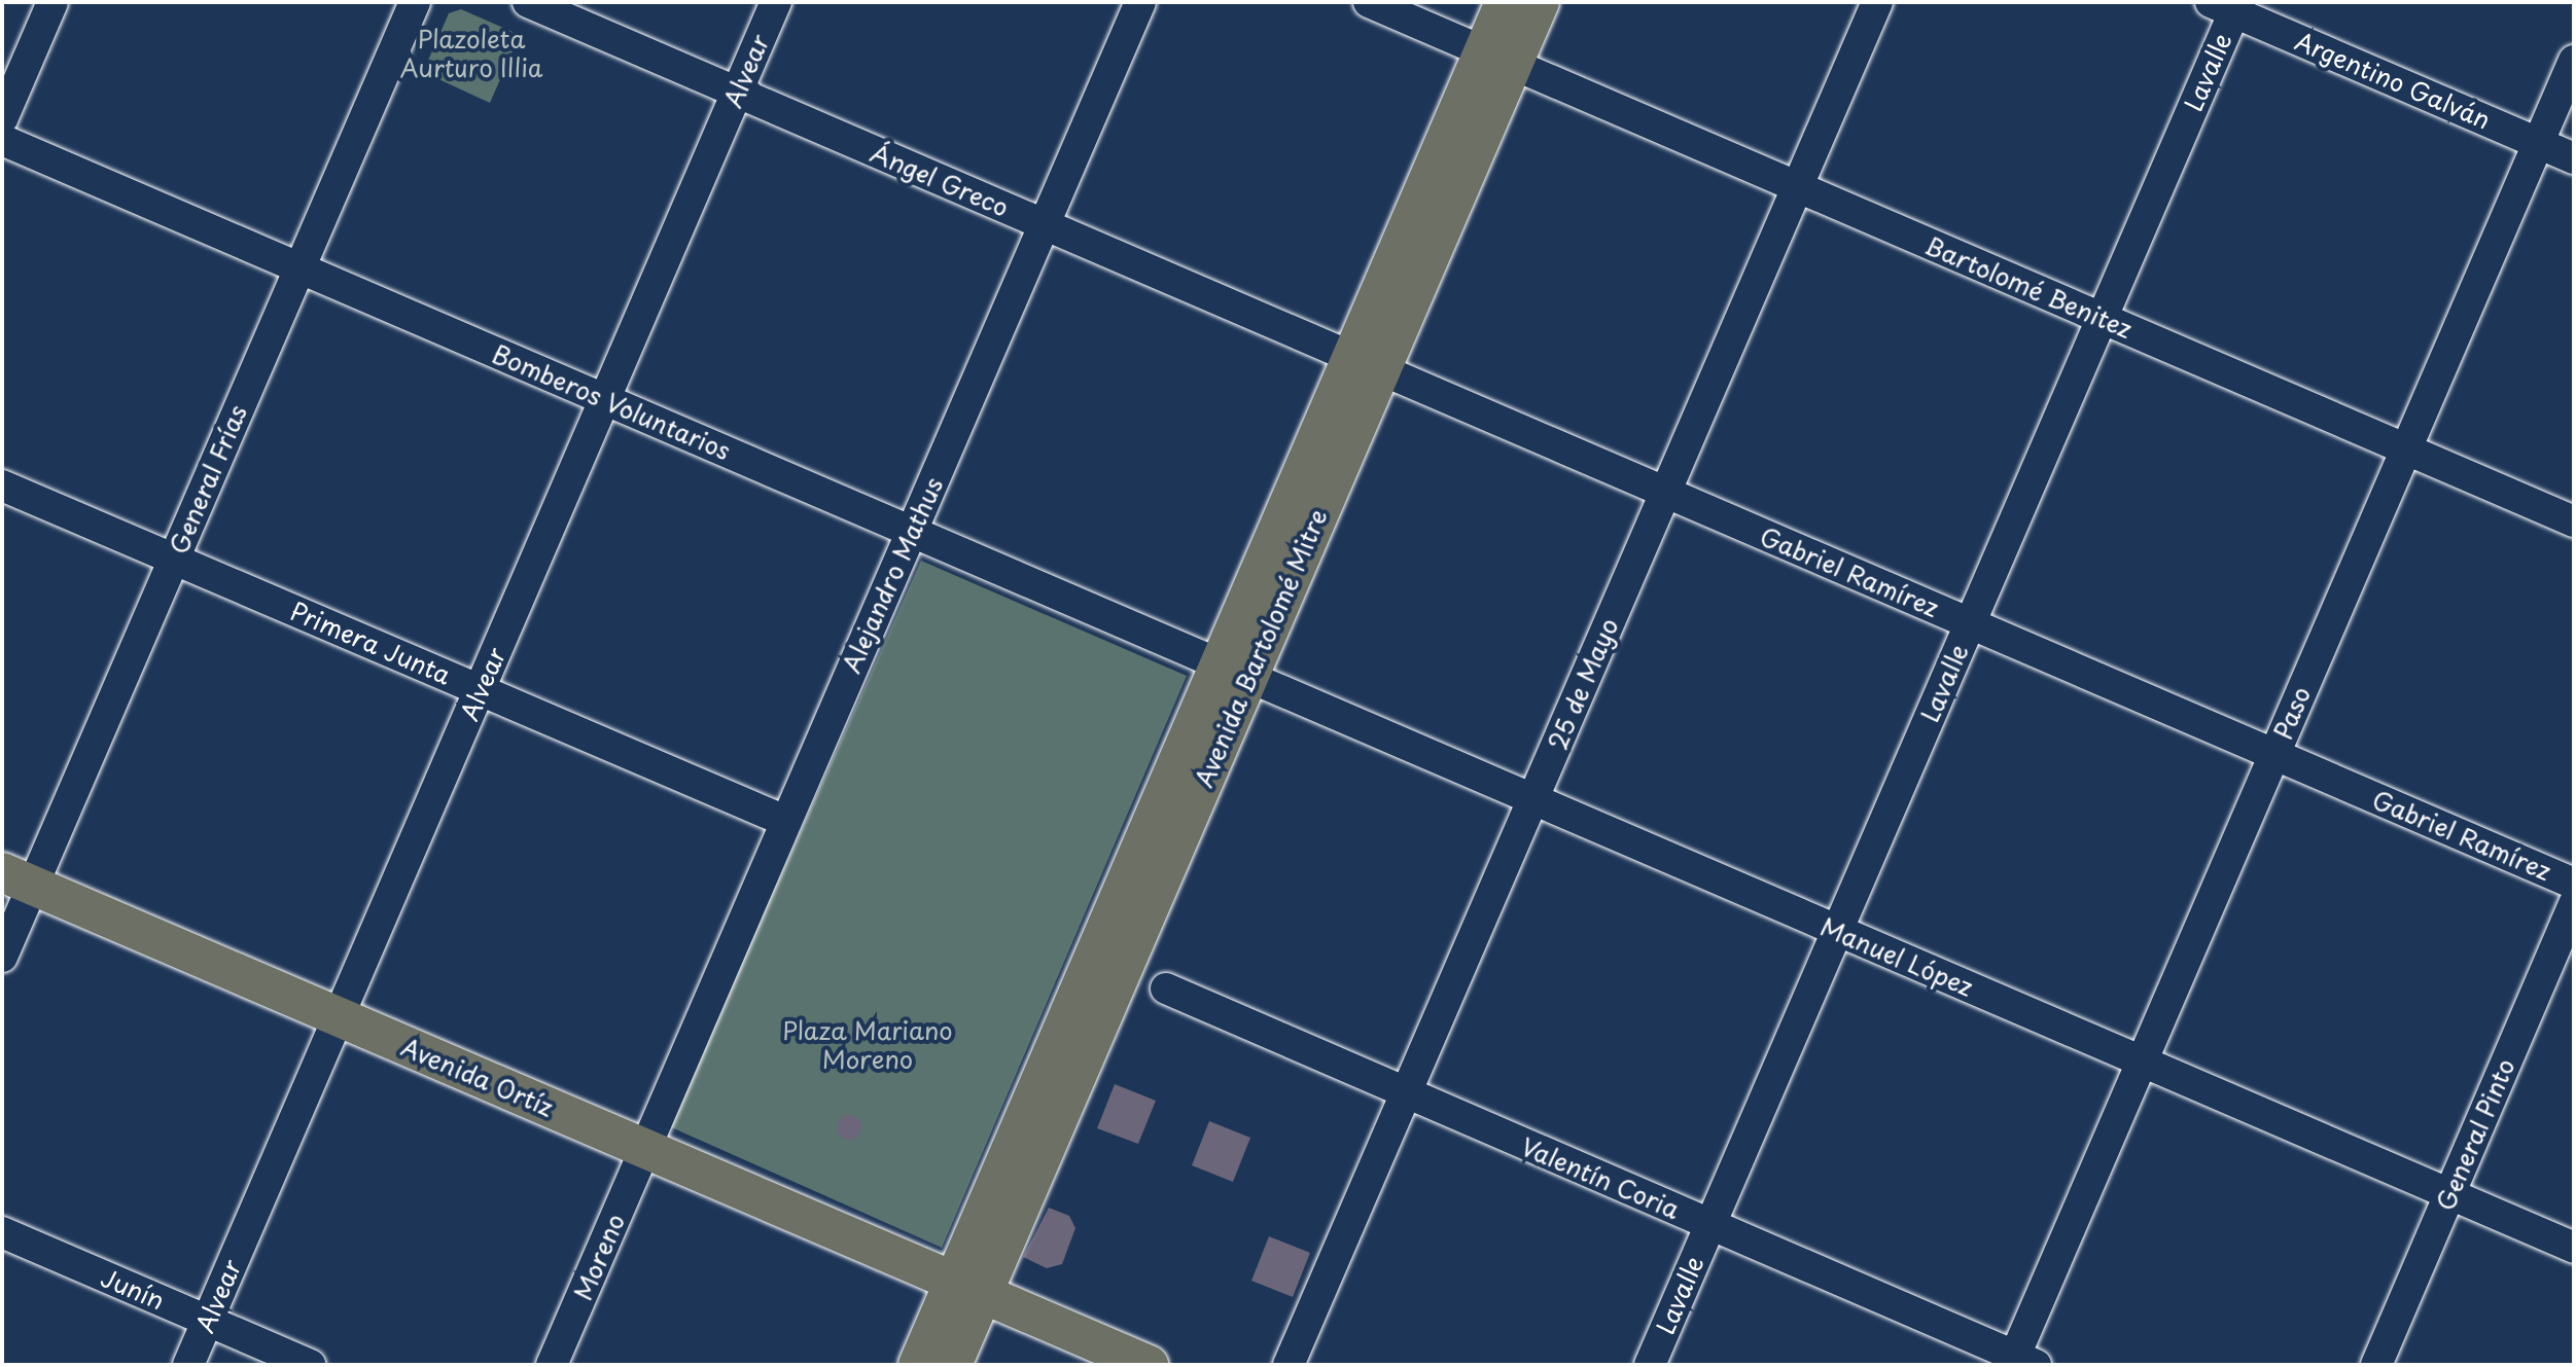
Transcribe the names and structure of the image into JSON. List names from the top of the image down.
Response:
{
  "streets": {
    "main road": ["Avenida Bartolomé Mitre", "Avenida Ortíz"],
    "street": [
      "Alvear",
      "Lavalle",
      "Argentino Galván",
      "Ángel Greco",
      "Bartolomé Benitez",
      "Bomberos Voluntarios",
      "General Frías",
      "Gabriel Ramírez",
      "Alejandro Mathus",
      "Primera Junta",
      "25 de Mayo",
      "Paso",
      "Manuel López",
      "General Pinto",
      "Valentín Coria",
      "Moreno",
      "Junín"
    ]
  },
  "crossings": [
    ["Alvear", "Ángel Greco"],
    ["Alvear", "Bomberos Voluntarios"],
    ["Alvear", "Primera Junta"],
    ["Alvear", "Avenida Ortíz"],
    ["Alvear", "Junín"],
    ["Lavalle", "Argentino Galván"],
    ["Lavalle", "Bartolomé Benitez"],
    ["Lavalle", "Gabriel Ramírez"],
    ["Lavalle", "Manuel López"],
    ["Lavalle", "Valentín Coria"],
    ["Argentino Galván", "Paso"],
    ["Ángel Greco", "Gabriel Ramírez"],
    ["Ángel Greco", "Alejandro Mathus"],
    ["Ángel Greco", "Avenida Bartolomé Mitre"],
    ["Bartolomé Benitez", "Avenida Bartolomé Mitre"],
    ["Bartolomé Benitez", "25 de Mayo"],
    ["Bartolomé Benitez", "Paso"],
    ["Bomberos Voluntarios", "General Frías"],
    ["Bomberos Voluntarios", "Alejandro Mathus"],
    ["Bomberos Voluntarios", "Avenida Bartolomé Mitre"],
    ["Bomberos Voluntarios", "Manuel López"],
    ["General Frías", "Primera Junta"],
    ["General Frías", "Avenida Ortíz"],
    ["Gabriel Ramírez", "Avenida Bartolomé Mitre"],
    ["Gabriel Ramírez", "25 de Mayo"],
    ["Gabriel Ramírez", "Paso"],
    ["Alejandro Mathus", "Primera Junta"],
    ["Alejandro Mathus", "Avenida Ortíz"],
    ["Alejandro Mathus", "Moreno"],
    ["Avenida Bartolomé Mitre", "Manuel López"],
    ["Avenida Bartolomé Mitre", "Avenida Ortíz"],
    ["25 de Mayo", "Manuel López"],
    ["25 de Mayo", "Valentín Coria"],
    ["Paso", "Manuel López"],
    ["Paso", "Valentín Coria"],
    ["Manuel López", "General Pinto"],
    ["Avenida Ortíz", "Moreno"]
  ],
  "parks": ["Plazoleta Aurturo Illia", "Plaza Mariano Moreno"]
}
